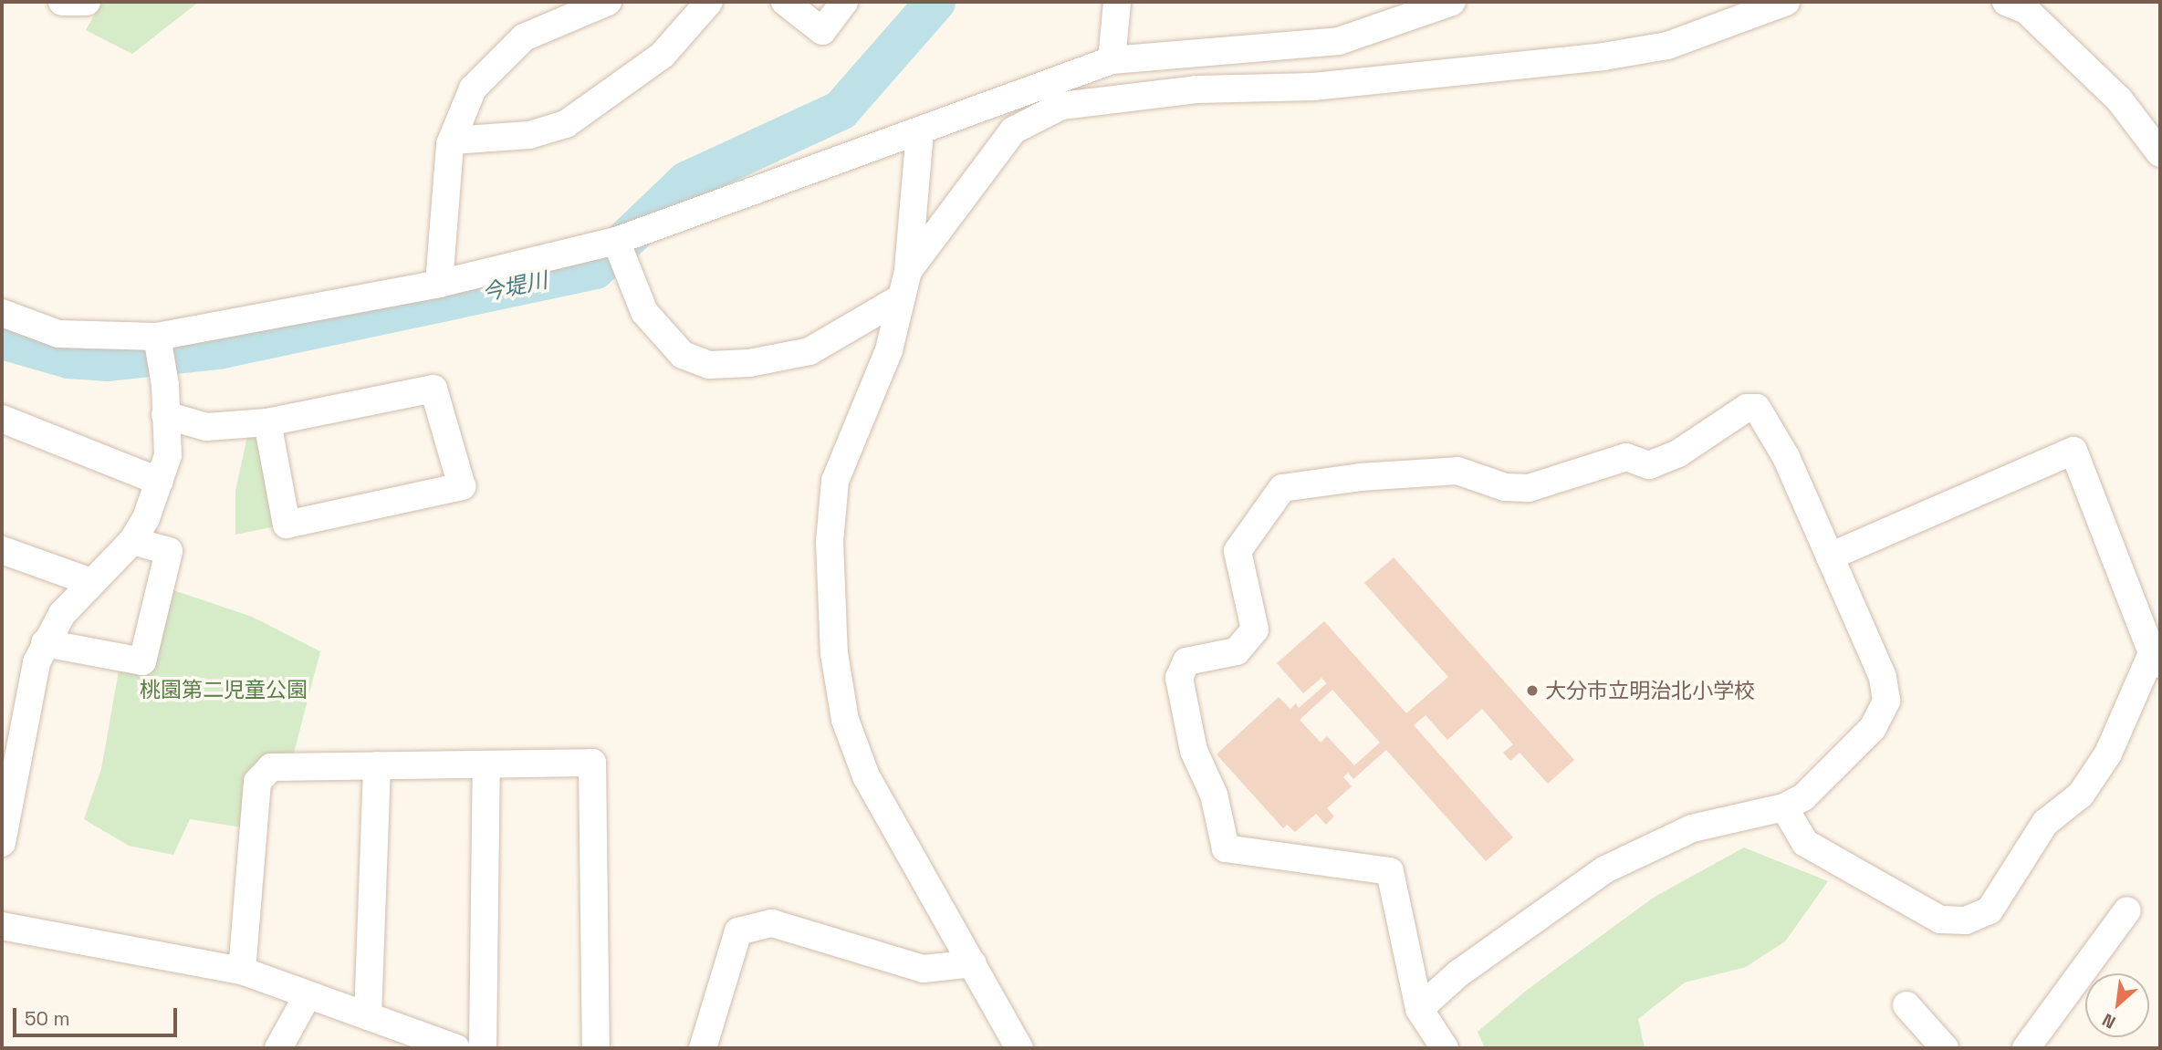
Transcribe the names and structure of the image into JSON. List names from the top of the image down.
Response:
{
  "water": ["今堤川"],
  "parks": ["桃園第二児童公園"],
  "places": ["大分市立明治北小学校"],
  "scale_bar": "50 m",
  "north": "bottom left"
}
